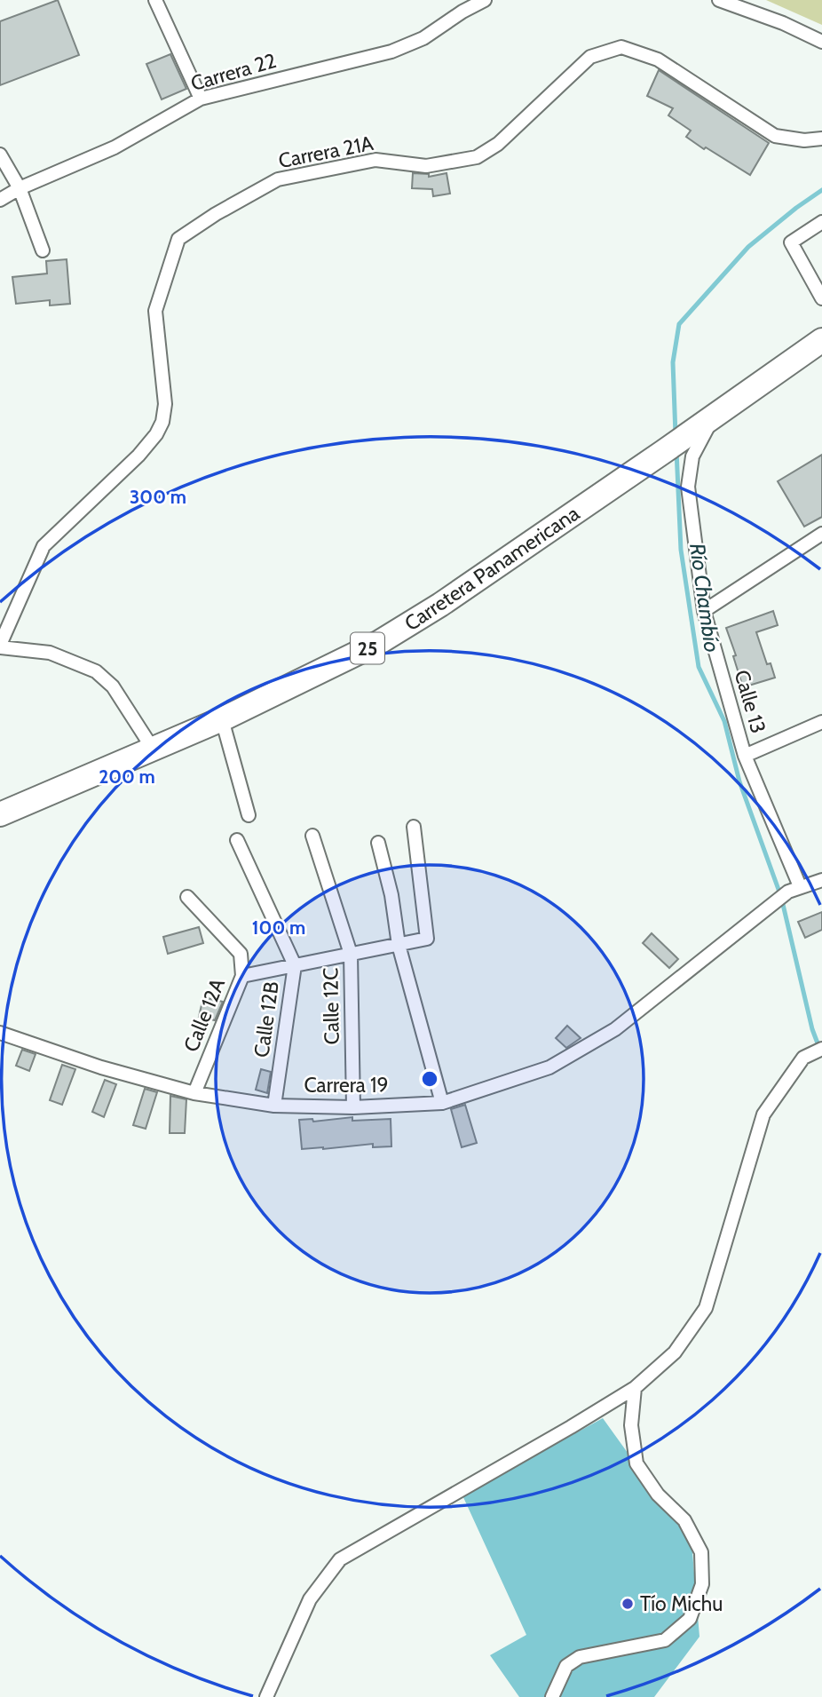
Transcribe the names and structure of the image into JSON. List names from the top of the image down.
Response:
{
  "streets": {
    "highway": ["Carretera Panamericana", "25"],
    "street": [
      "Carrera 22",
      "Carrera 21A",
      "Calle 13",
      "Calle 12C",
      "Calle 12A",
      "Calle 12B",
      "Carrera 19"
    ]
  },
  "crossings": [
    ["Carretera Panamericana", "Calle 13"],
    ["Calle 13", "Carrera 19"],
    ["Calle 12C", "Carrera 19"],
    ["Calle 12A", "Carrera 19"],
    ["Calle 12B", "Carrera 19"]
  ],
  "water": ["Río Chambío"],
  "places": ["Tío Michu"],
  "rings": ["300 m", "200 m", "100 m"]
}
